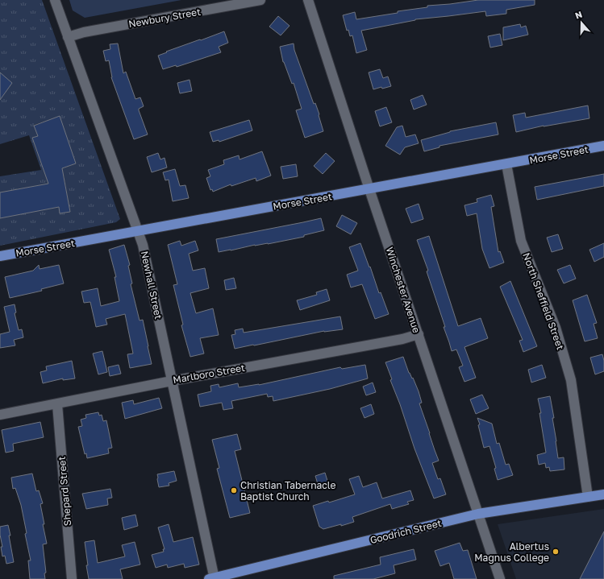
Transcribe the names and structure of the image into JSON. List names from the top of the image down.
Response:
{
  "streets": {
    "main road": ["Morse Street", "Goodrich Street"],
    "street": [
      "Newbury Street",
      "Newhall Street",
      "Winchester Avenue",
      "North Sheffield Street",
      "Marlboro Street",
      "Shepard Street"
    ]
  },
  "crossings": [
    ["Newbury Street", "Newhall Street"],
    ["Morse Street", "Newhall Street"],
    ["Morse Street", "Winchester Avenue"],
    ["Morse Street", "North Sheffield Street"],
    ["Newhall Street", "Marlboro Street"],
    ["Newhall Street", "Goodrich Street"],
    ["Winchester Avenue", "Marlboro Street"],
    ["Winchester Avenue", "Goodrich Street"],
    ["North Sheffield Street", "Goodrich Street"],
    ["Marlboro Street", "Shepard Street"]
  ],
  "places": ["Christian Tabernacle Baptist Church", "Albertus Magnus College"],
  "north": "top"
}
